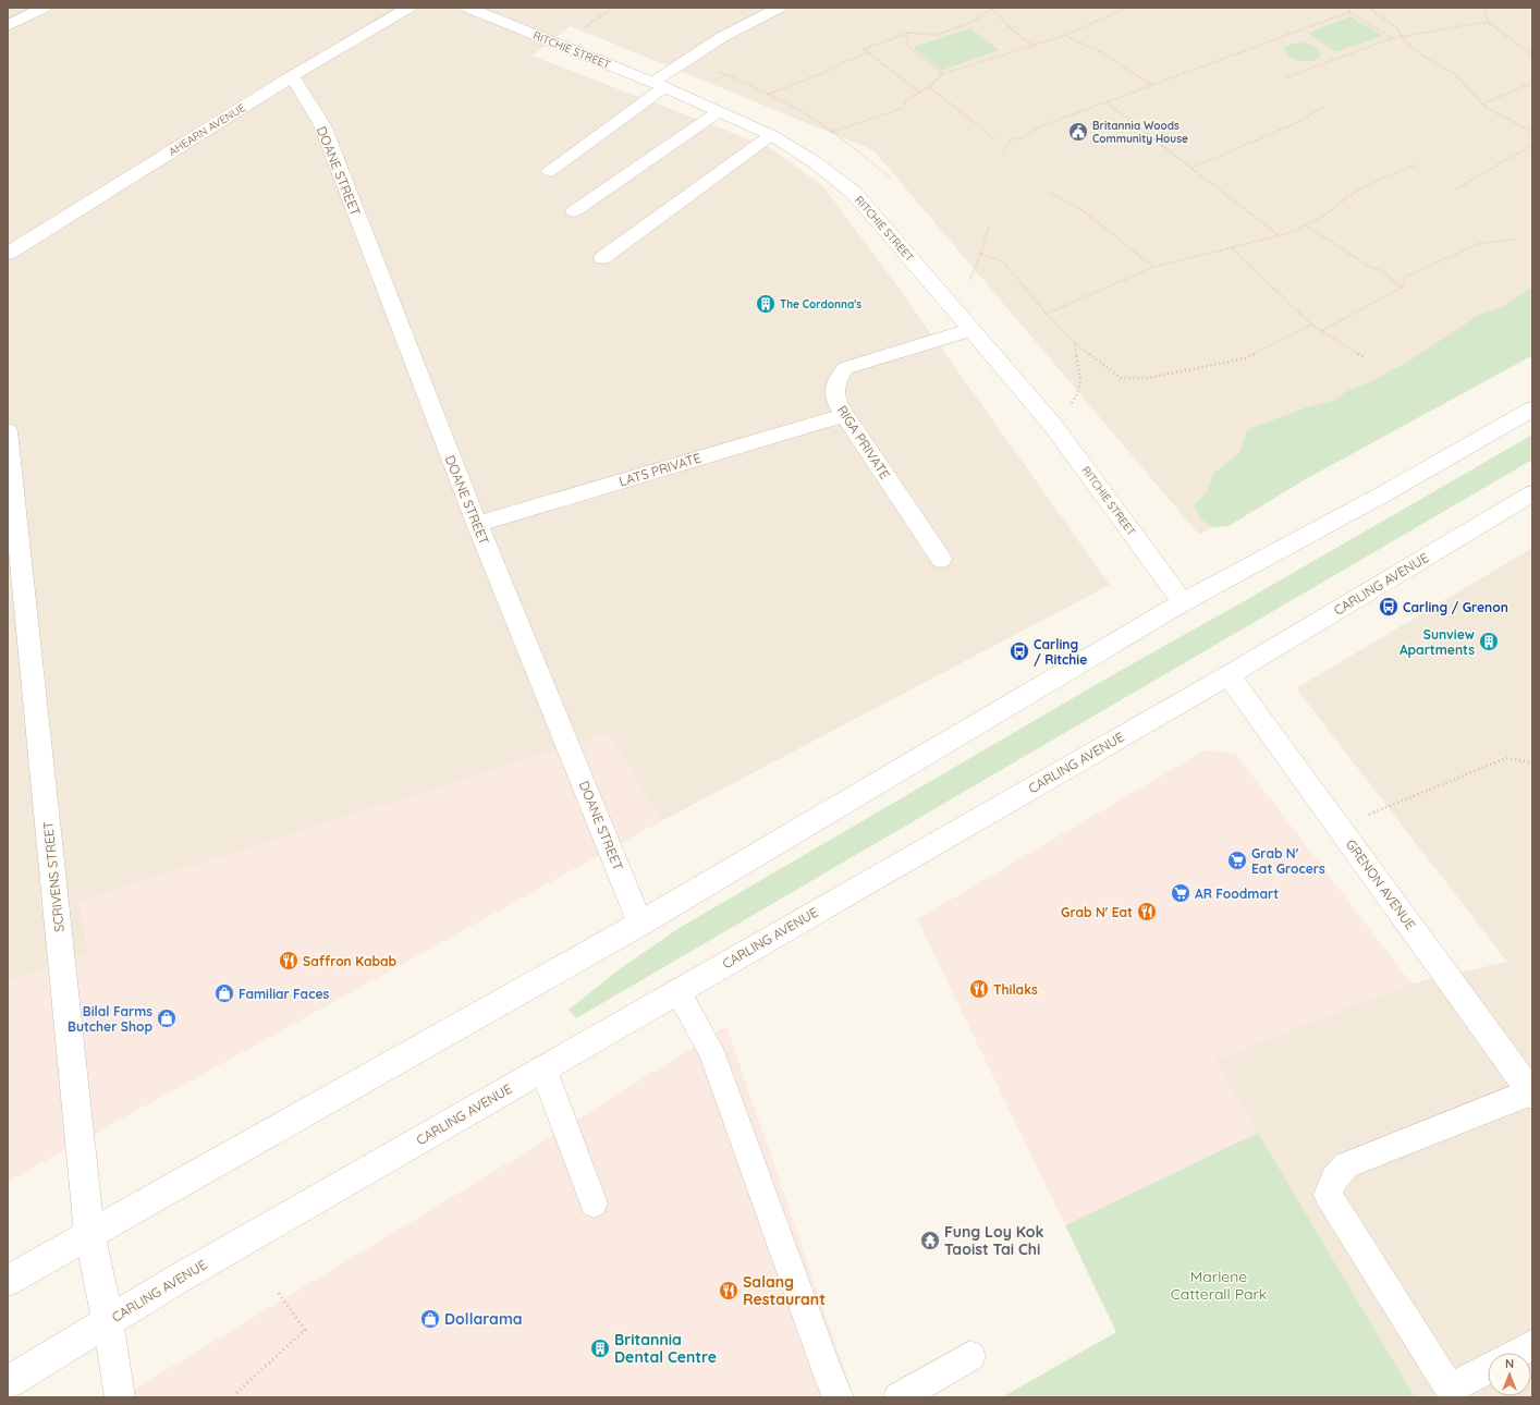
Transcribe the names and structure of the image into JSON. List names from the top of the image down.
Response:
{
  "streets": {
    "street": [
      "RITCHIE STREET",
      "AHEARN AVENUE",
      "DOANE STREET",
      "RIGA PRIVATE",
      "LATS PRIVATE",
      "CARLING AVENUE",
      "SCRIVENS STREET",
      "GRENON AVENUE"
    ]
  },
  "crossings": [
    ["RITCHIE STREET", "RIGA PRIVATE"],
    ["AHEARN AVENUE", "DOANE STREET"],
    ["DOANE STREET", "LATS PRIVATE"],
    ["RIGA PRIVATE", "LATS PRIVATE"],
    ["CARLING AVENUE", "SCRIVENS STREET"],
    ["CARLING AVENUE", "GRENON AVENUE"]
  ],
  "parks": ["Marlene Catterall Park"],
  "places": {
    "public building": ["Britannia Woods Community House"],
    "building": ["The Cordonna's", "Sunview Apartments", "Britannia Dental Centre"],
    "bus stop": ["Carling / Grenon", "Carling / Ritchie"],
    "supermarket": ["Grab N' Eat Grocers", "AR Foodmart"],
    "restaurant": [
      "Grab N' Eat",
      "Saffron Kabab",
      "Thilaks",
      "Salang Restaurant"
    ],
    "shop": ["Familiar Faces", "Bilal Farms Butcher Shop", "Dollarama"],
    "temple": ["Fung Loy Kok Taoist Tai Chi"]
  },
  "north": "top"
}
